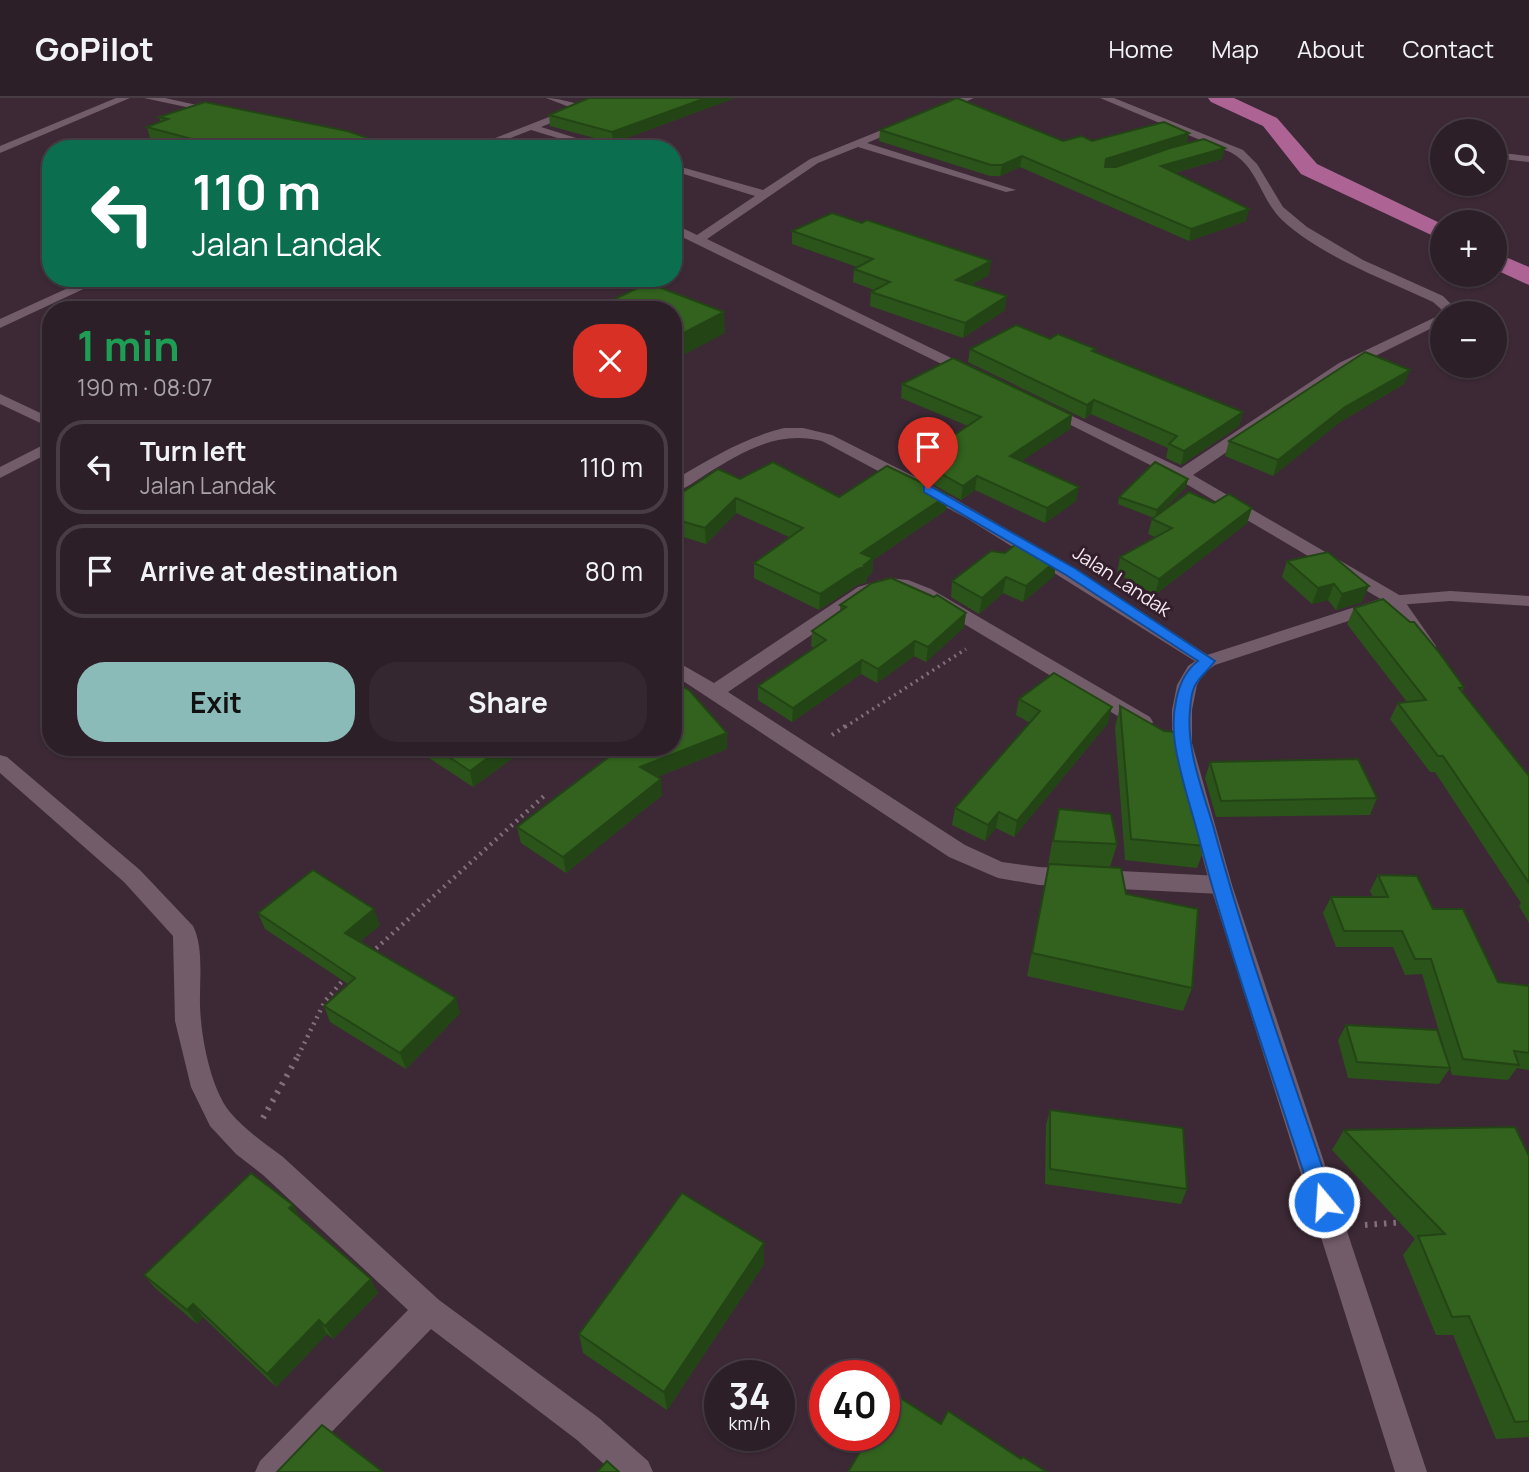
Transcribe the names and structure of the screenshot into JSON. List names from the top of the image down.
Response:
{
  "streets": {
    "street": ["Jalan Landak"]
  },
  "page": {
    "header": "GoPilot",
    "nav": [
      "Home",
      "Map",
      "About",
      "Contact"
    ],
    "map_buttons": ["+", "−"],
    "turn": ["110 m", "Jalan Landak"],
    "heading": ["1 min", "190 m · 08:07"],
    "list": [
      {
        "name": "Turn left",
        "note": "Jalan Landak",
        "value": "110 m"
      },
      {
        "name": "Arrive at destination",
        "value": "80 m"
      }
    ],
    "buttons": ["Exit", "Share"],
    "speed": "34 km/h",
    "limit": "40"
  }
}
